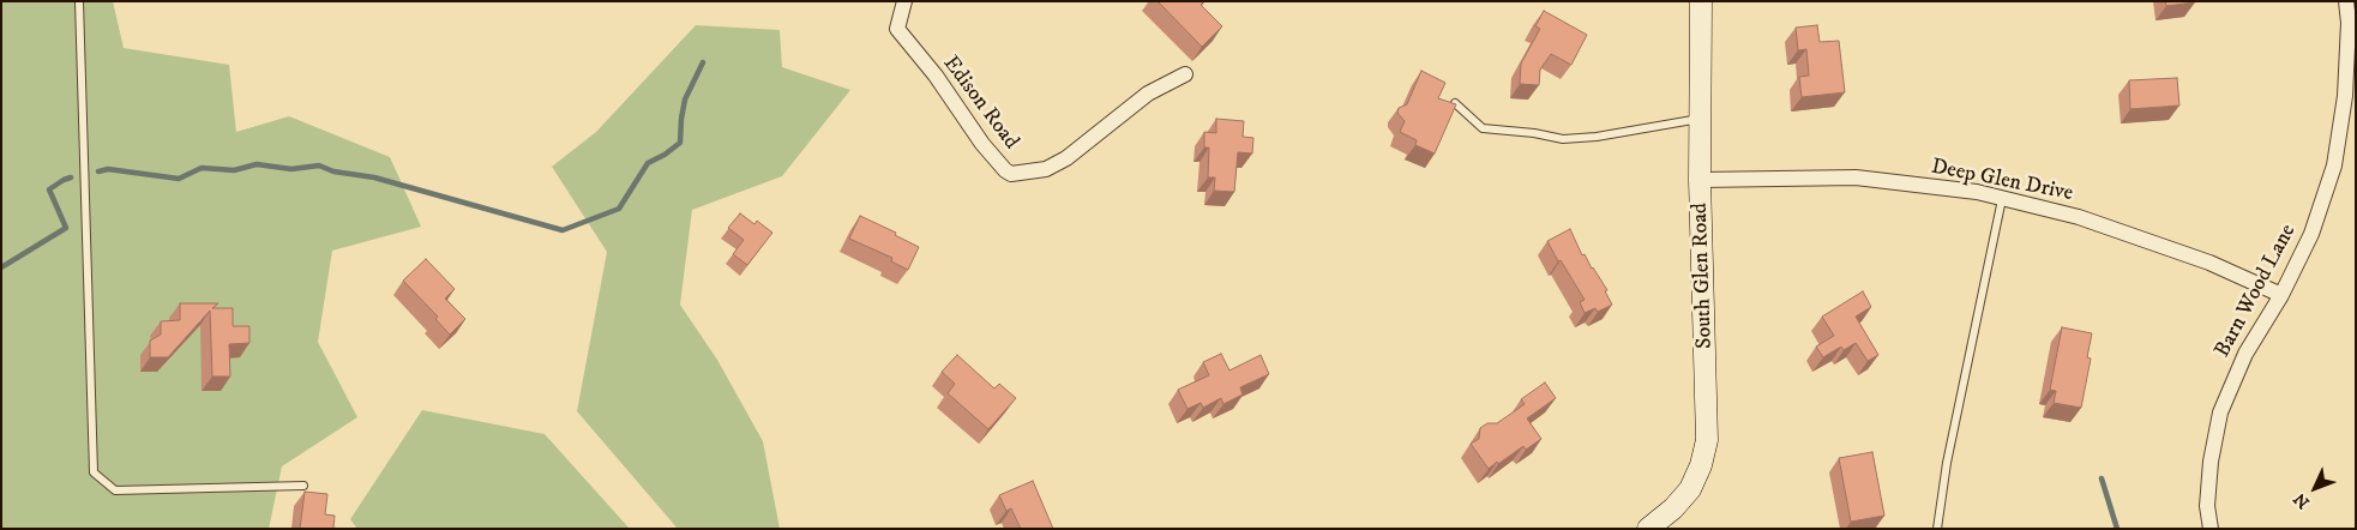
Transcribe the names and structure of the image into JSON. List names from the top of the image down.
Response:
{
  "streets": {
    "main road": ["South Glen Road"],
    "street": ["Edison Road", "Deep Glen Drive", "Barn Wood Lane"]
  },
  "crossings": [
    ["Deep Glen Drive", "South Glen Road"],
    ["Deep Glen Drive", "Barn Wood Lane"]
  ],
  "north": "bottom left"
}
